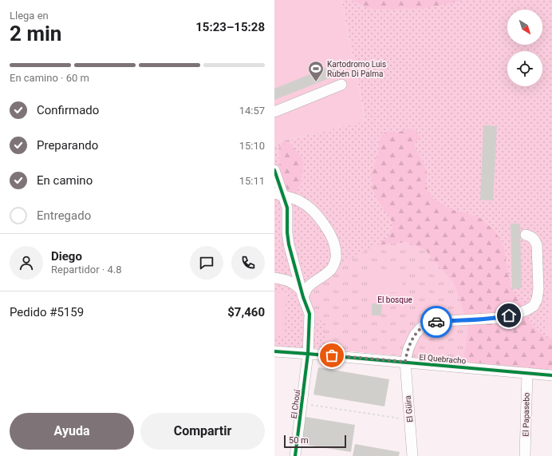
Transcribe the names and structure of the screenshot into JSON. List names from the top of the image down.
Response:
{
  "streets": {
    "street": [
      "El Quebracho",
      "El Chouí",
      "El Güira",
      "El Papasebo"
    ]
  },
  "crossings": [
    ["El Quebracho", "El Chouí"],
    ["El Quebracho", "El Güira"],
    ["El Quebracho", "El Papasebo"]
  ],
  "parks": ["El bosque"],
  "places": {
    "sports": ["Kartodromo Luis Rubén Di Palma"]
  },
  "scale_bar": "50 m",
  "north": "bottom right",
  "page": {
    "heading": ["2 min", "Llega en", "15:23–15:28"],
    "panel": [
      "Diego",
      "Repartidor · 4.8",
      "Pedido #5159",
      "$7,460"
    ],
    "bar": "En camino · 60 m",
    "list": [
      ["Confirmado", "14:57"],
      ["Preparando", "15:10"],
      ["En camino", "15:11"],
      "Entregado"
    ],
    "buttons": ["Ayuda", "Compartir"],
    "scale": "50 m"
  }
}
